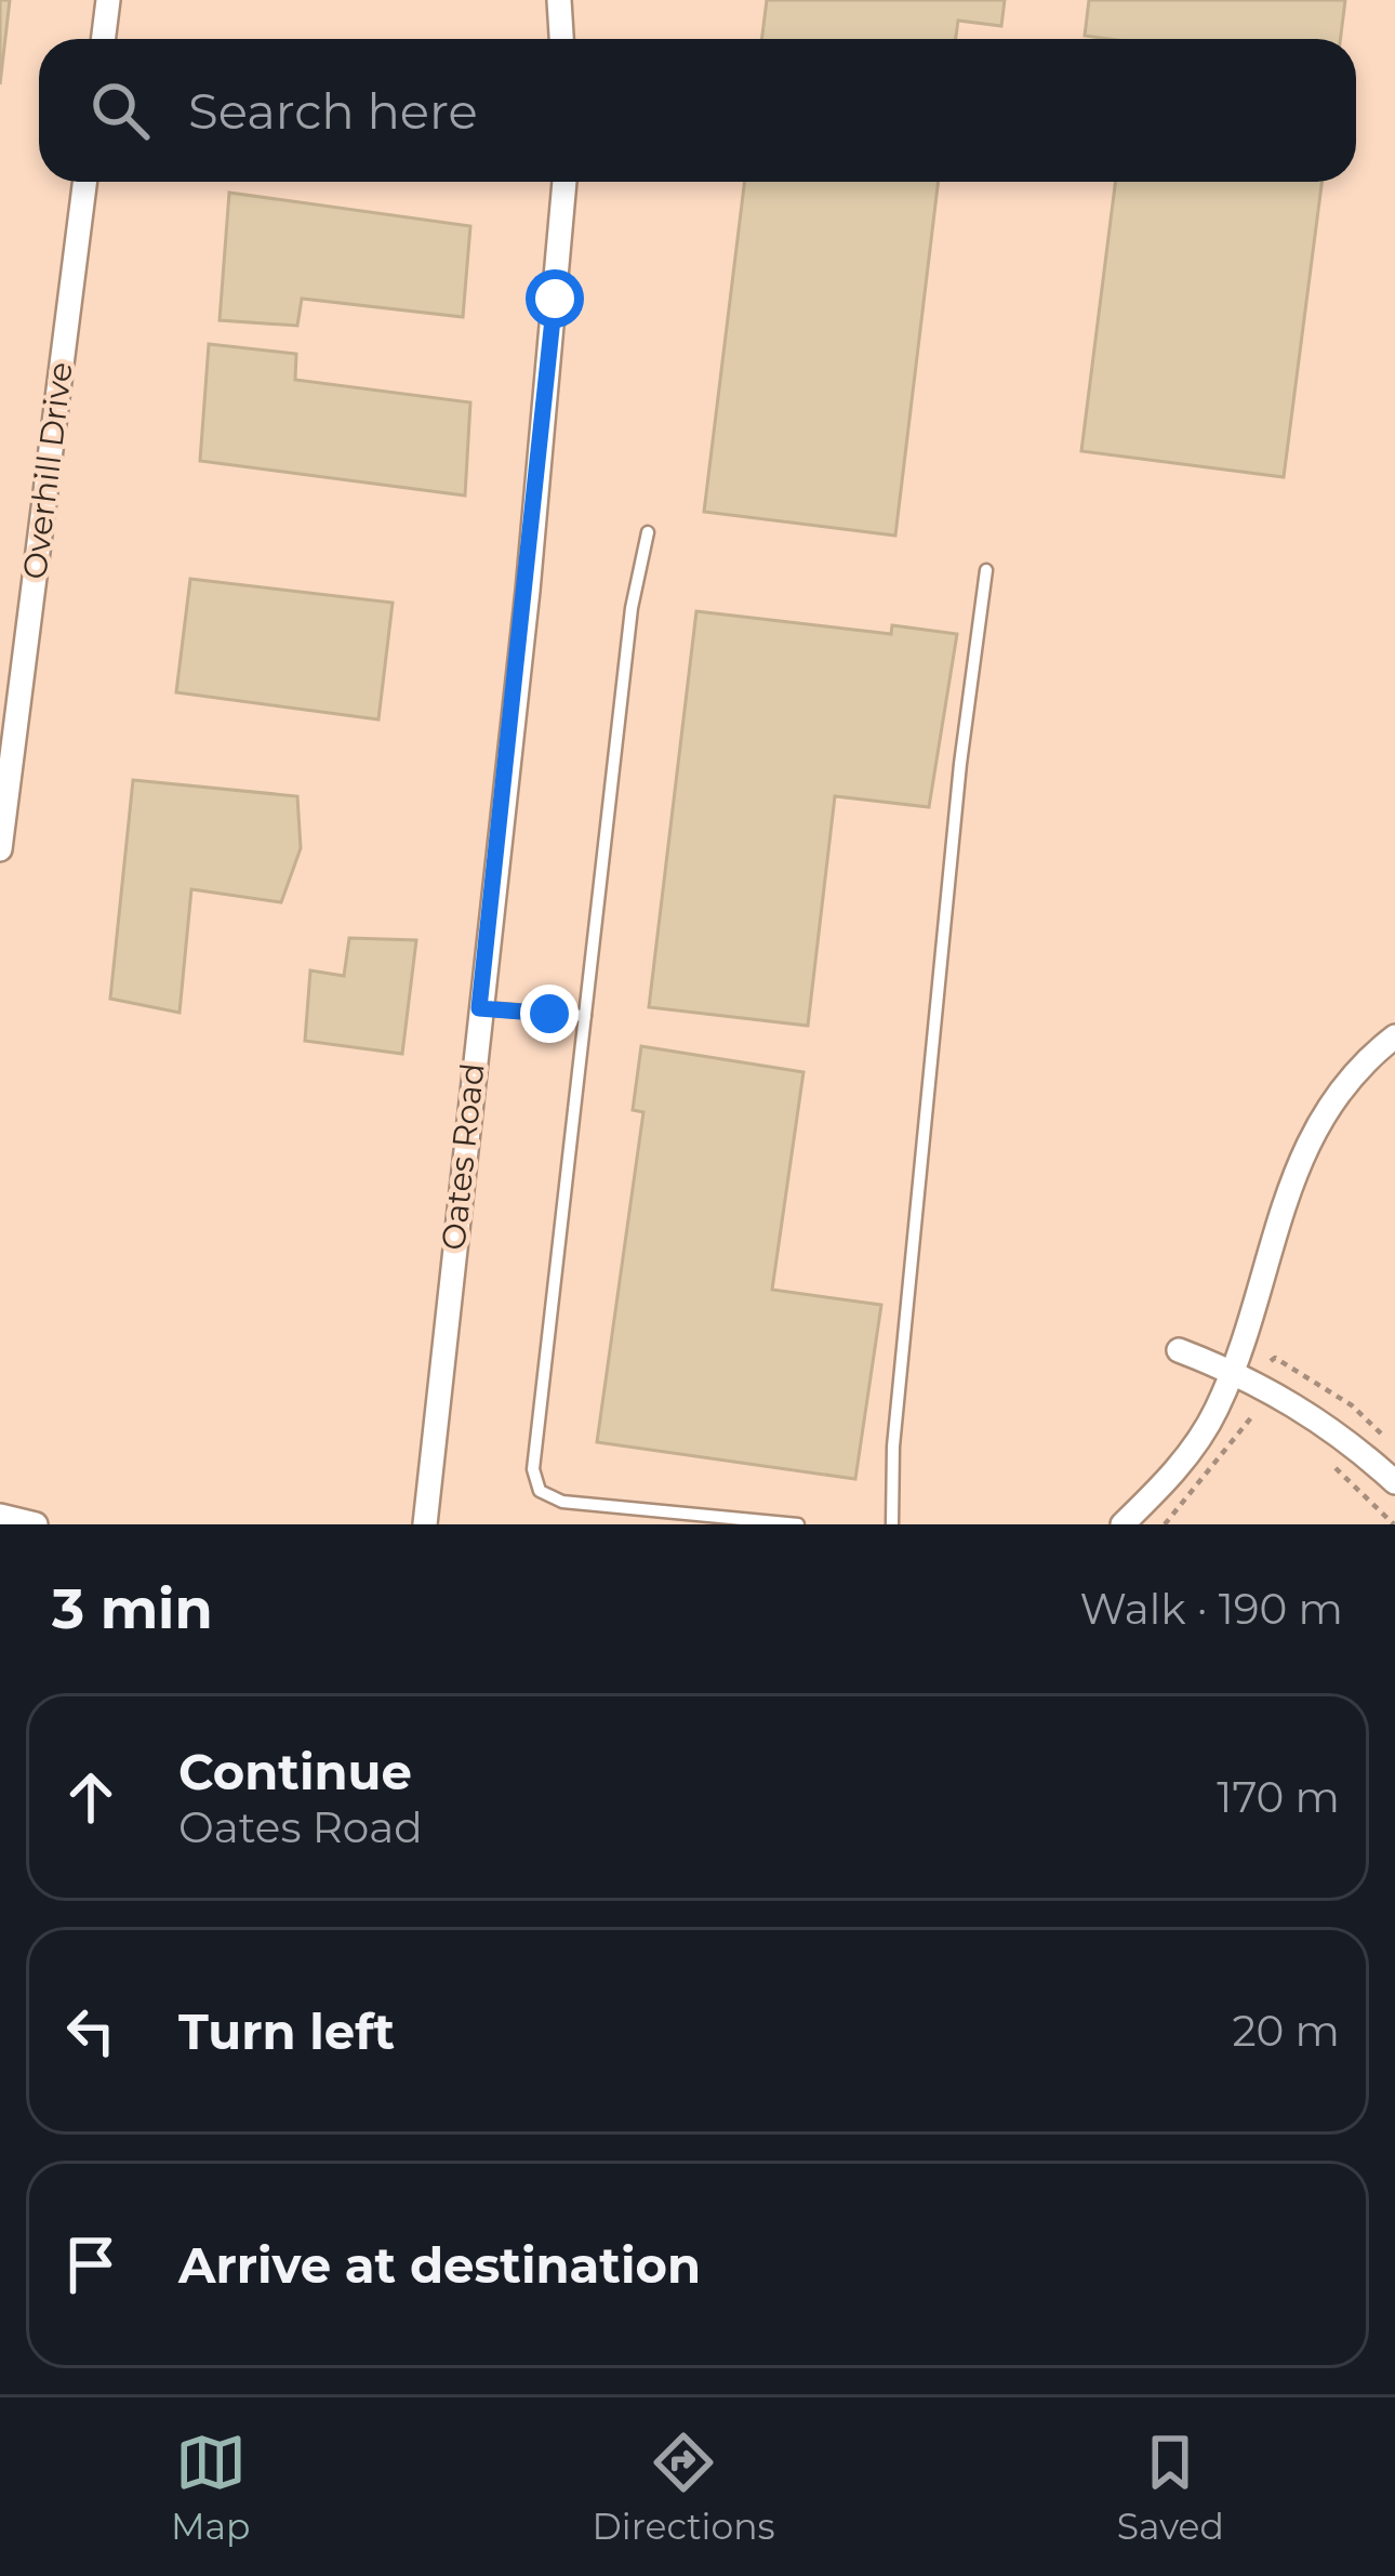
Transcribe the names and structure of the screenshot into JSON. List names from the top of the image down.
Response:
{
  "streets": {
    "street": ["Overhill Drive", "Oates Road"]
  },
  "page": {
    "search": "Search here",
    "heading": ["3 min", "Walk · 190 m"],
    "list": [
      ["Continue", "Oates Road", "170 m"],
      ["Turn left", "20 m"],
      "Arrive at destination"
    ],
    "nav": ["Map", "Directions", "Saved"]
  }
}
